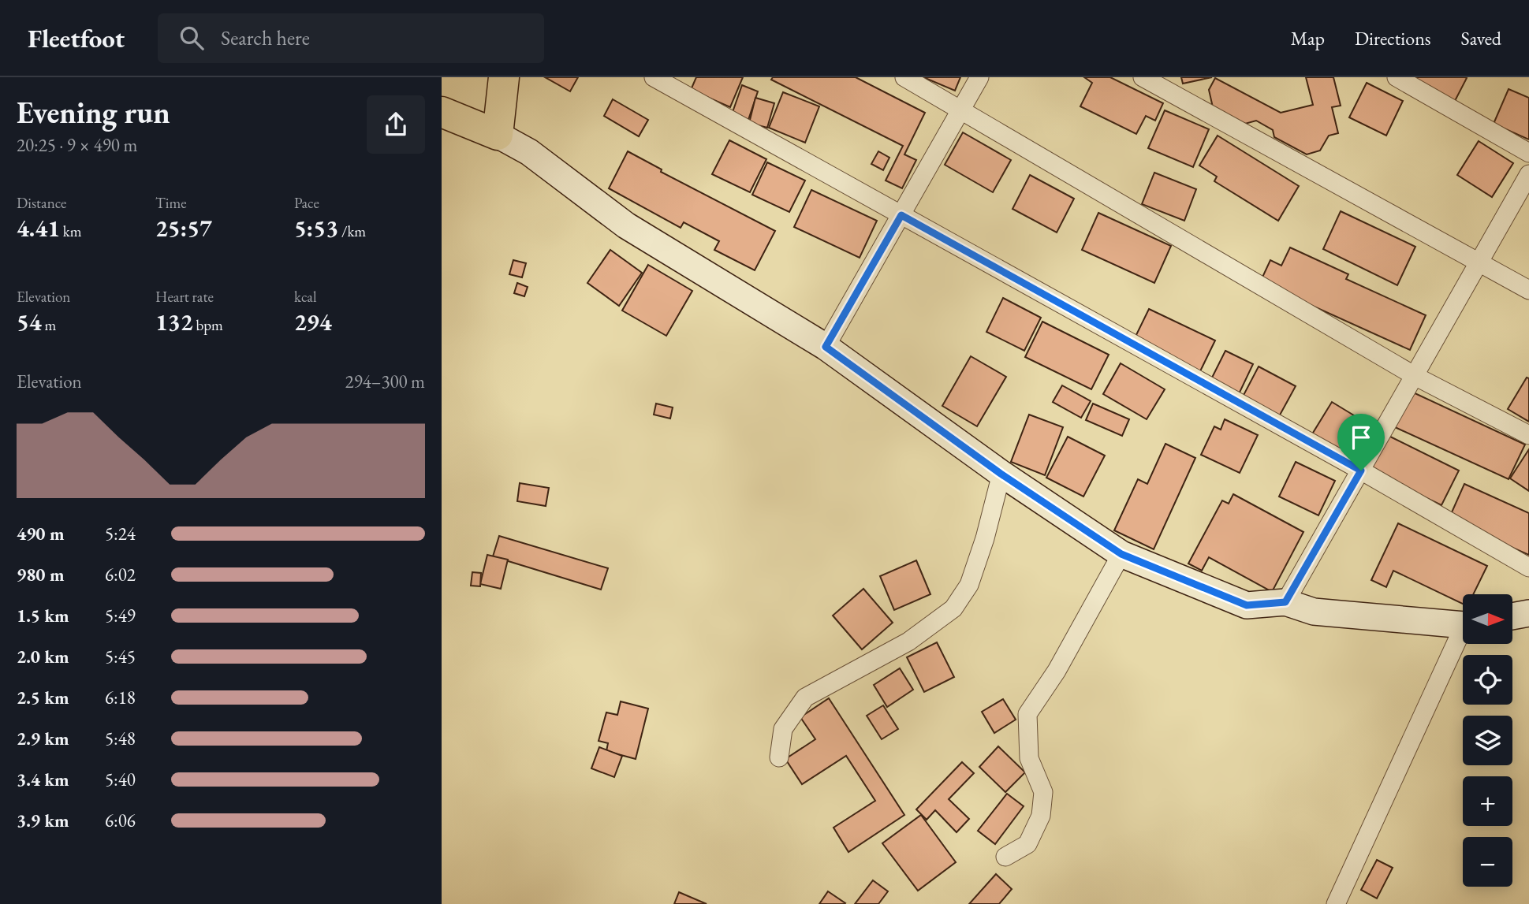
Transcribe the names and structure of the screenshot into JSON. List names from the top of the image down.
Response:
{
  "north": "right",
  "page": {
    "header": "Fleetfoot",
    "search": "Search here",
    "nav": ["Map", "Directions", "Saved"],
    "heading": ["Evening run", "20:25 · 9 × 490 m"],
    "stats": [
      ["Distance", "4.41 km"],
      ["Time", "25:57"],
      ["Pace", "5:53 /km"],
      ["Elevation", "54 m"],
      ["Heart rate", "132 bpm"],
      ["kcal", "294"]
    ],
    "chart": ["Elevation", "294–300 m"],
    "list": [
      {
        "name": "490 m",
        "note": "5:24"
      },
      {
        "name": "980 m",
        "note": "6:02"
      },
      {
        "name": "1.5 km",
        "note": "5:49"
      },
      {
        "name": "2.0 km",
        "note": "5:45"
      },
      {
        "name": "2.5 km",
        "note": "6:18"
      },
      {
        "name": "2.9 km",
        "note": "5:48"
      },
      {
        "name": "3.4 km",
        "note": "5:40"
      },
      {
        "name": "3.9 km",
        "note": "6:06"
      }
    ],
    "map_buttons": ["+", "−"]
  }
}
